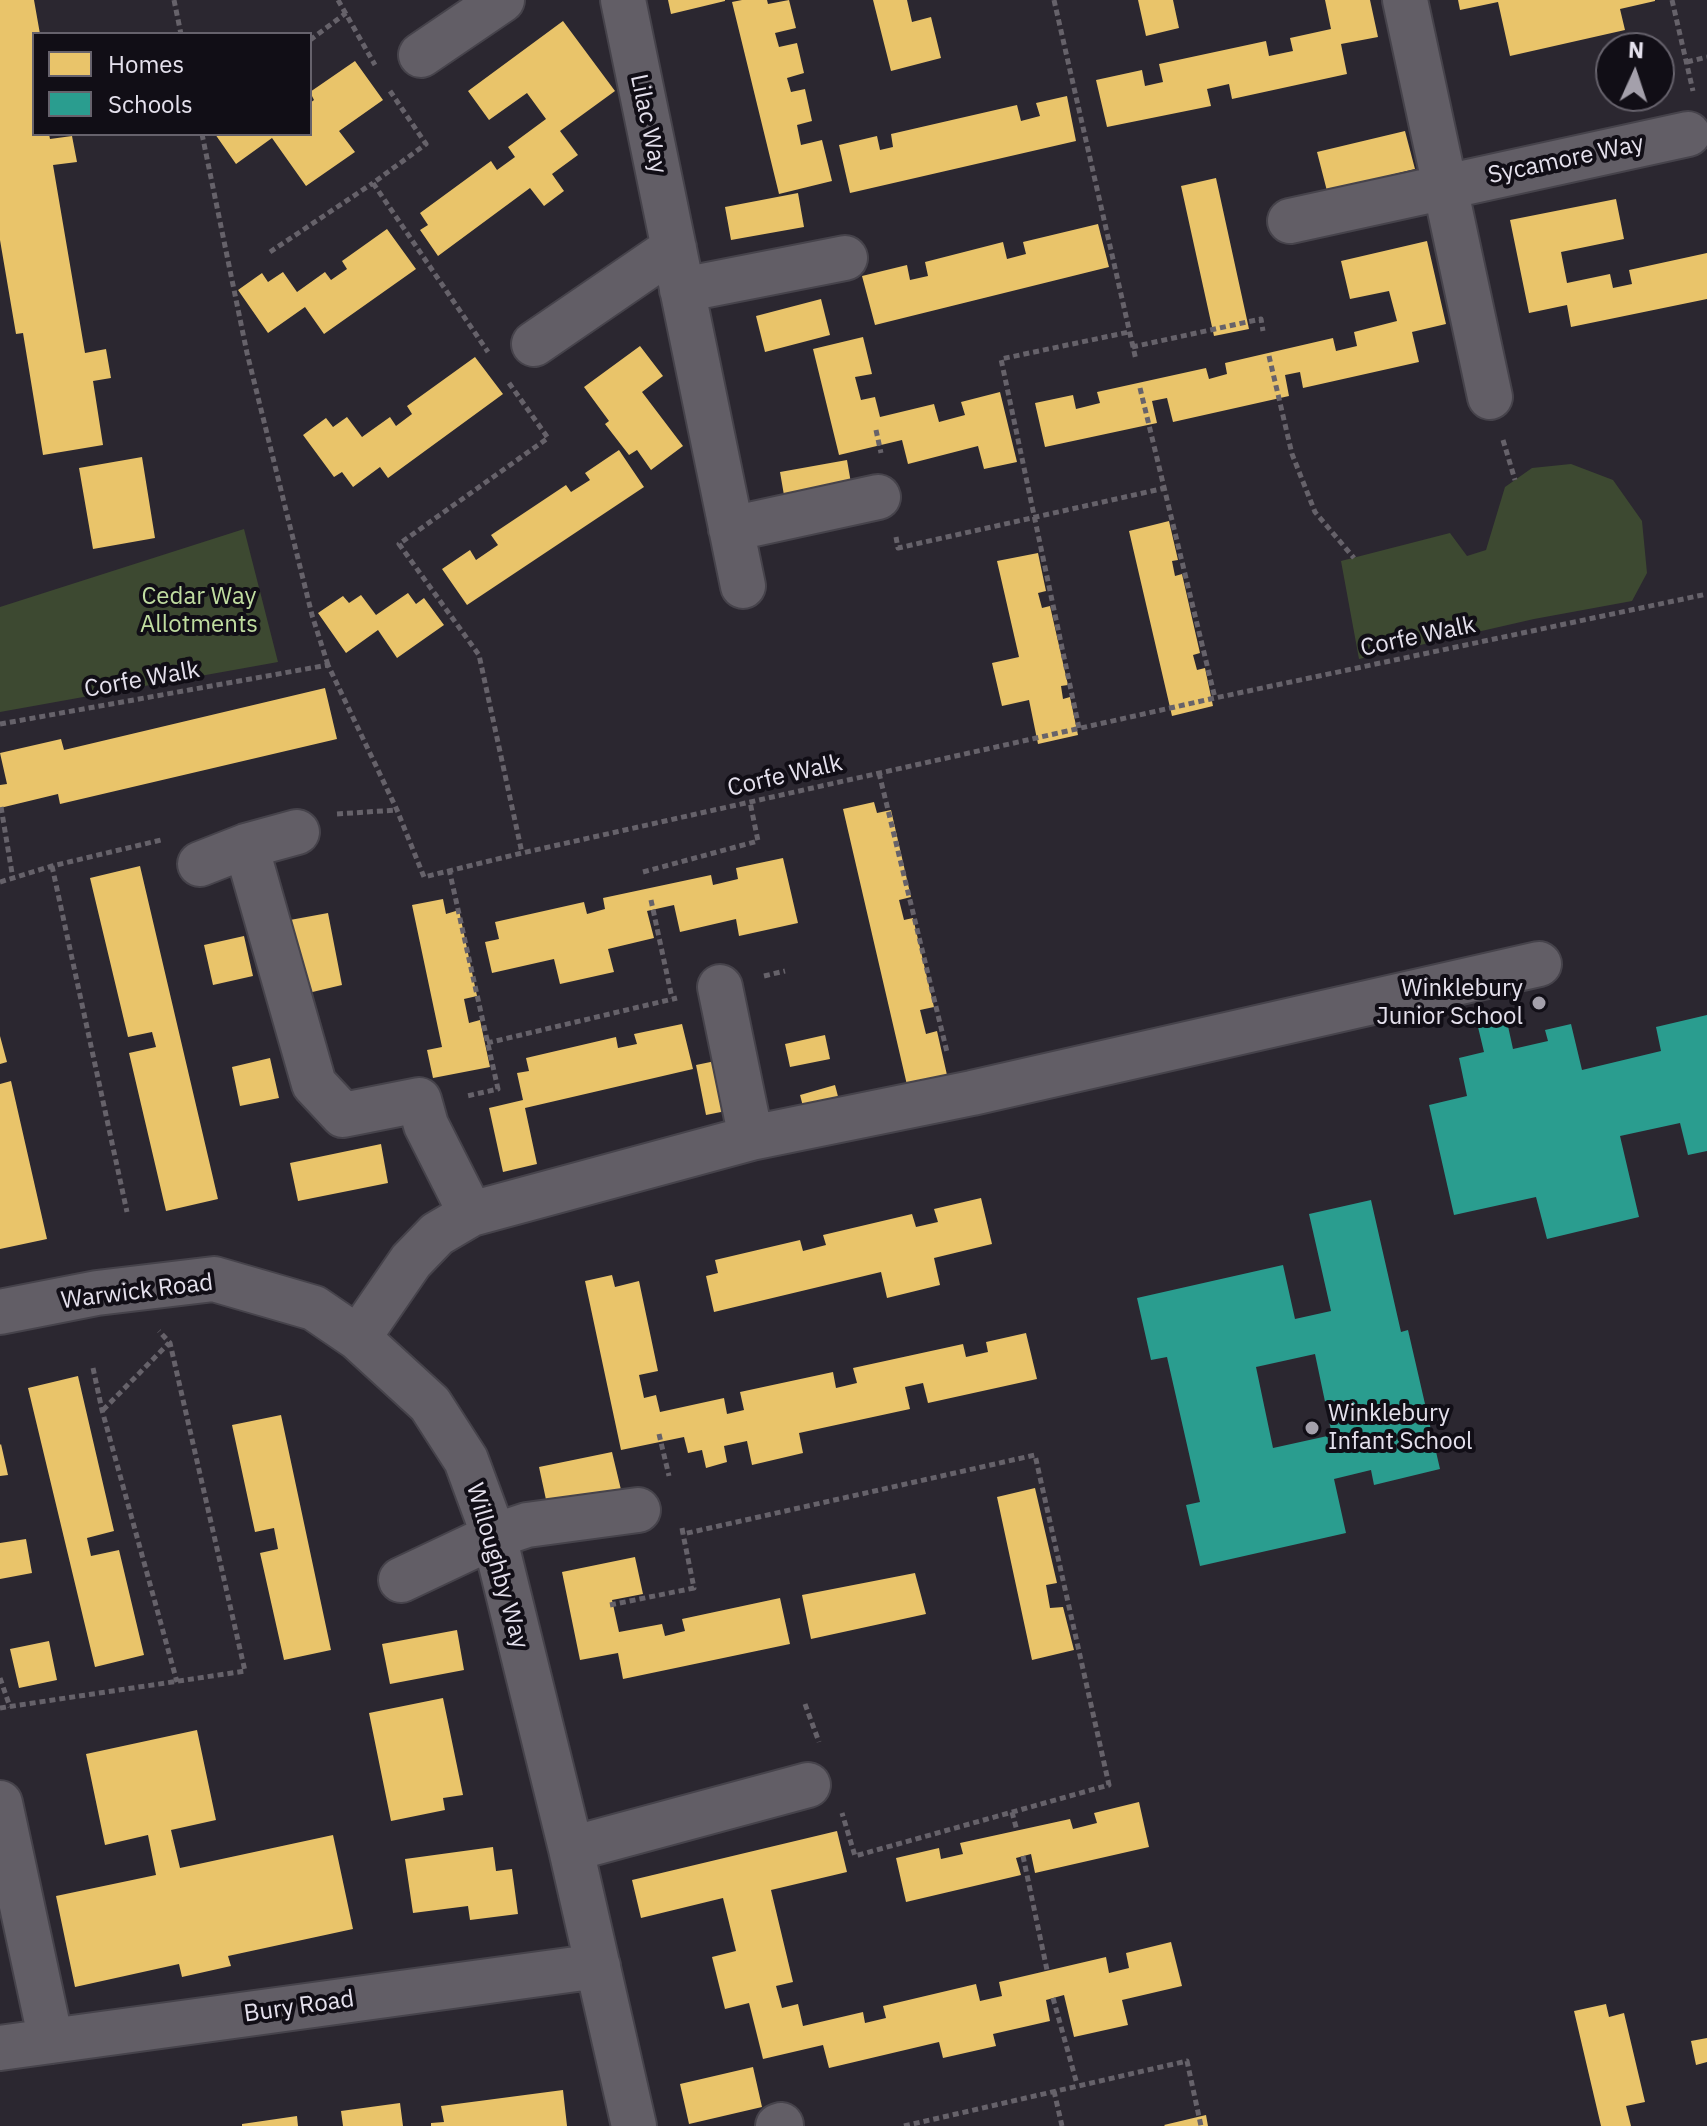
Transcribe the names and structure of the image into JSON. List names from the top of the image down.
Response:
{
  "streets": {
    "street": [
      "Lilac Way",
      "Sycamore Way",
      "Warwick Road",
      "Willoughby Way",
      "Bury Road"
    ],
    "path": ["Corfe Walk"]
  },
  "crossings": [
    ["Warwick Road", "Willoughby Way"],
    ["Willoughby Way", "Bury Road"]
  ],
  "parks": ["Cedar Way Allotments"],
  "places": ["Winklebury Junior School", "Winklebury Infant School"],
  "legend": ["Homes", "Schools"],
  "north": "top"
}
